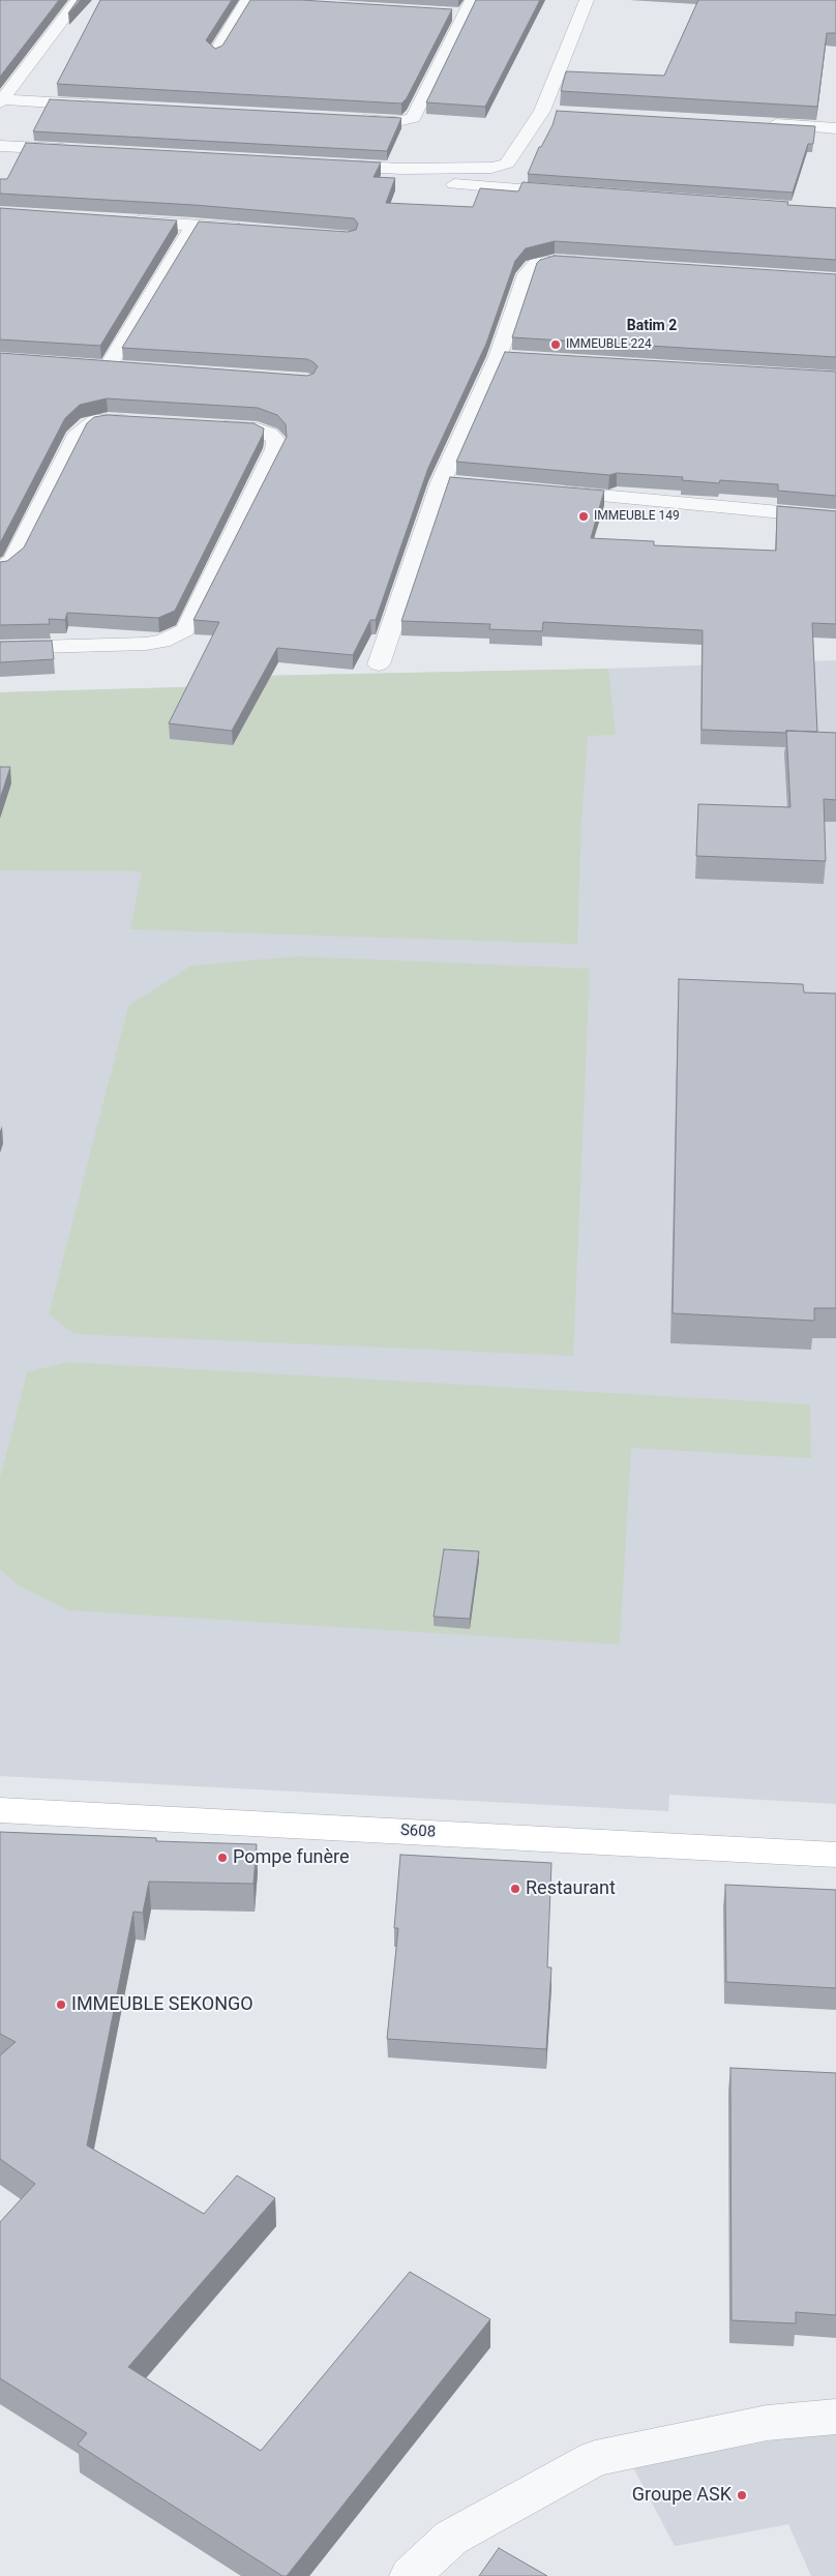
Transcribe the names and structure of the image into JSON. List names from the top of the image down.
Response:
{
  "streets": {
    "street": ["S608"]
  },
  "districts": ["Batim 2"],
  "places": [
    "IMMEUBLE 224",
    "IMMEUBLE 149",
    "Pompe funère",
    "Restaurant",
    "IMMEUBLE SEKONGO",
    "Groupe ASK"
  ]
}
